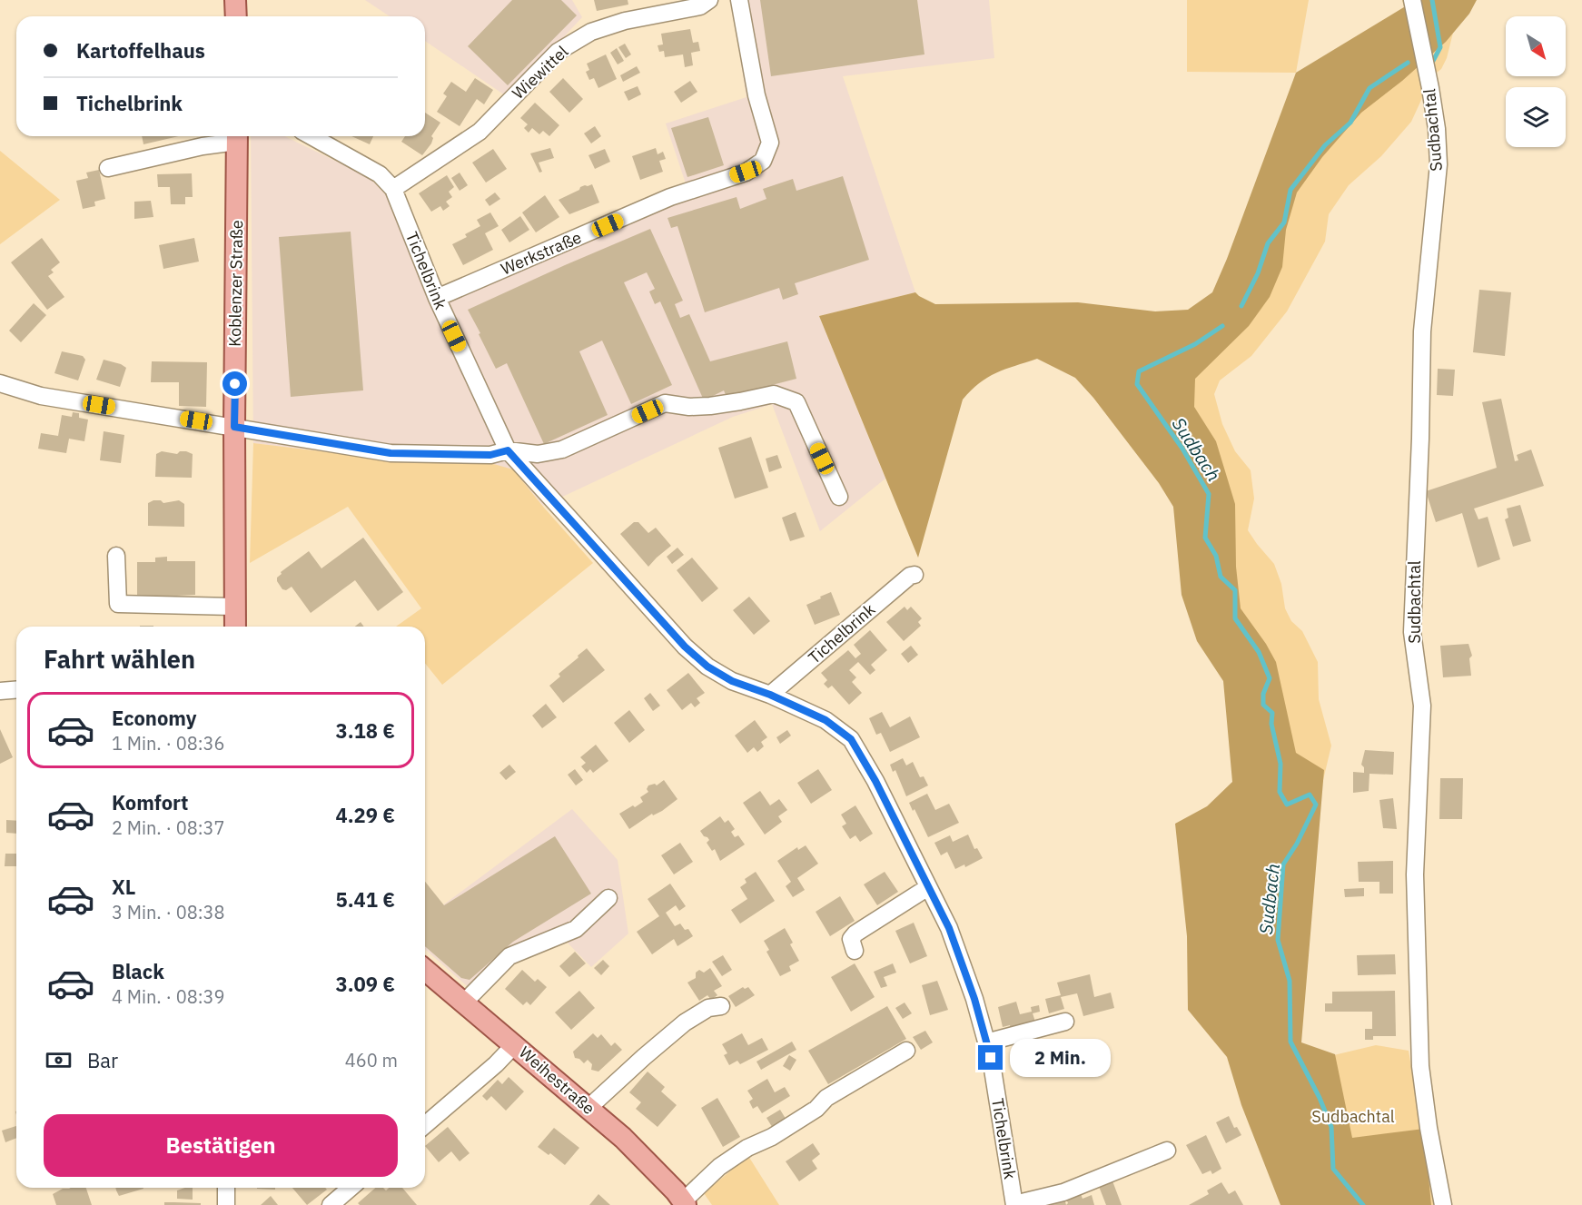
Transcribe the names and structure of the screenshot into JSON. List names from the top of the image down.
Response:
{
  "streets": {
    "main road": ["Koblenzer Straße", "Weihestraße"],
    "street": [
      "Wiewittel",
      "Sudbachtal",
      "Werkstraße",
      "Tichelbrink"
    ]
  },
  "crossings": [
    ["Wiewittel", "Tichelbrink"],
    ["Werkstraße", "Tichelbrink"]
  ],
  "water": ["Sudbach"],
  "parks": ["Sudbachtal"],
  "north": "bottom right",
  "page": {
    "banner": ["Kartoffelhaus", "Tichelbrink"],
    "heading": "Fahrt wählen",
    "list": [
      {
        "name": "Economy",
        "note": "1 Min. · 08:36",
        "value": "3.18 €"
      },
      {
        "name": "Komfort",
        "note": "2 Min. · 08:37",
        "value": "4.29 €"
      },
      {
        "name": "XL",
        "note": "3 Min. · 08:38",
        "value": "5.41 €"
      },
      {
        "name": "Black",
        "note": "4 Min. · 08:39",
        "value": "3.09 €"
      }
    ],
    "pay": ["Bar", "460 m"],
    "bubble": "2 Min.",
    "buttons": "Bestätigen"
  }
}
